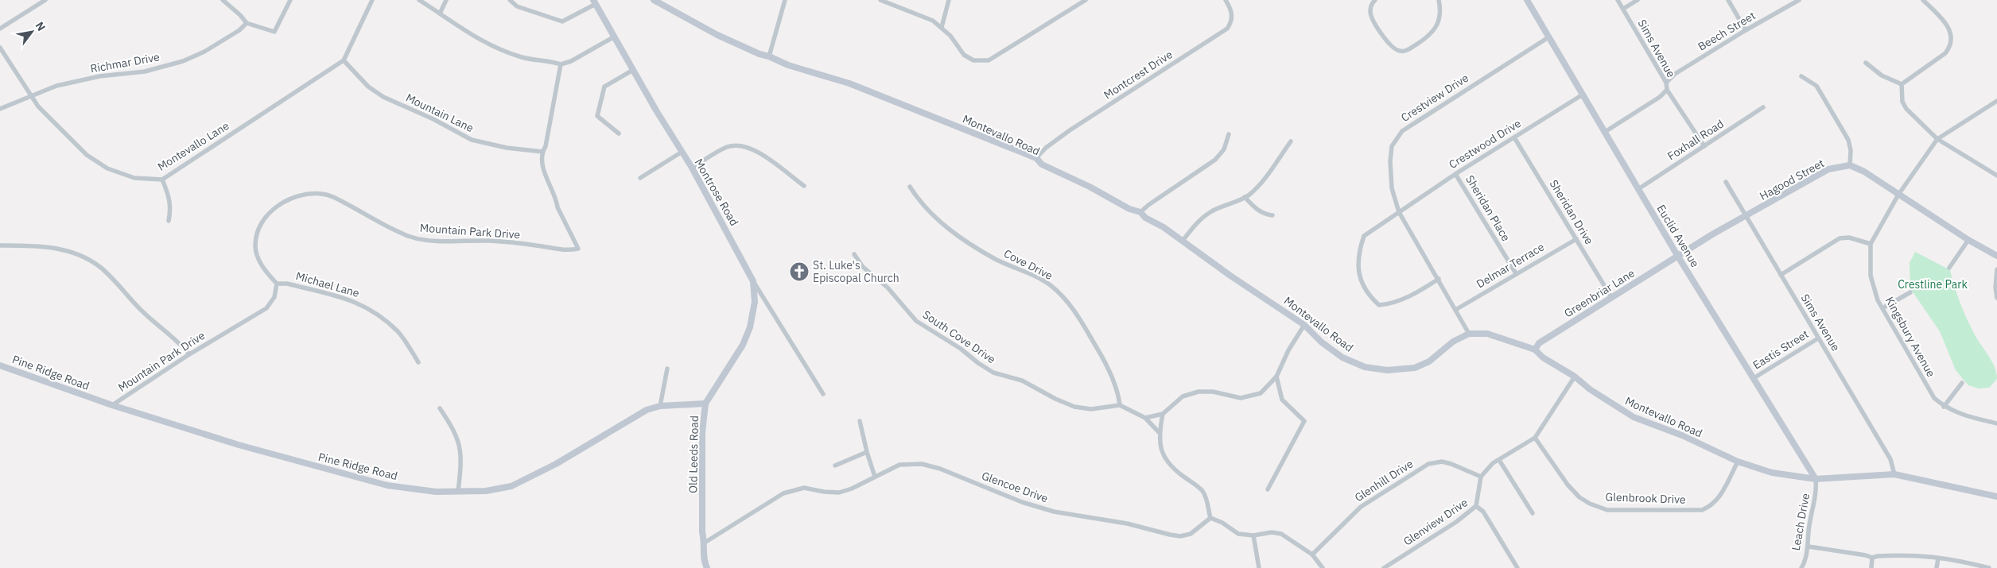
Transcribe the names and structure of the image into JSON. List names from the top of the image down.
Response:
{
  "streets": {
    "main road": [
      "Montevallo Road",
      "Hagood Street",
      "Montrose Road",
      "Euclid Avenue",
      "Greenbriar Lane",
      "Pine Ridge Road",
      "Old Leeds Road"
    ],
    "street": [
      "Beech Street",
      "Sims Avenue",
      "Richmar Drive",
      "Montcrest Drive",
      "Crestview Drive",
      "Mountain Lane",
      "Foxhall Road",
      "Crestwood Drive",
      "Montevallo Lane",
      "Sheridan Place",
      "Sheridan Drive",
      "Mountain Park Drive",
      "Cove Drive",
      "Delmar Terrace",
      "Michael Lane",
      "South Cove Drive",
      "Kingsbury Avenue",
      "Eastis Street",
      "Glenhill Drive",
      "Glencoe Drive",
      "Glenbrook Drive",
      "Glenview Drive",
      "Leach Drive"
    ]
  },
  "crossings": [
    ["Beech Street", "Sims Avenue"],
    ["Sims Avenue", "Montevallo Road"],
    ["Sims Avenue", "Foxhall Road"],
    ["Sims Avenue", "Hagood Street"],
    ["Sims Avenue", "Eastis Street"],
    ["Richmar Drive", "Montevallo Lane"],
    ["Montcrest Drive", "Montevallo Road"],
    ["Crestview Drive", "Montevallo Road"],
    ["Crestview Drive", "Crestwood Drive"],
    ["Crestview Drive", "Euclid Avenue"],
    ["Crestview Drive", "Delmar Terrace"],
    ["Mountain Lane", "Montevallo Lane"],
    ["Mountain Lane", "Mountain Park Drive"],
    ["Montevallo Road", "Euclid Avenue"],
    ["Montevallo Road", "Greenbriar Lane"],
    ["Montevallo Road", "Glenbrook Drive"],
    ["Montevallo Road", "Leach Drive"],
    ["Foxhall Road", "Euclid Avenue"],
    ["Crestwood Drive", "Sheridan Place"],
    ["Crestwood Drive", "Sheridan Drive"],
    ["Crestwood Drive", "Euclid Avenue"],
    ["Hagood Street", "Euclid Avenue"],
    ["Hagood Street", "Greenbriar Lane"],
    ["Montrose Road", "Old Leeds Road"],
    ["Sheridan Place", "Delmar Terrace"],
    ["Sheridan Drive", "Delmar Terrace"],
    ["Sheridan Drive", "Greenbriar Lane"],
    ["Mountain Park Drive", "Michael Lane"],
    ["Mountain Park Drive", "Pine Ridge Road"],
    ["Euclid Avenue", "Greenbriar Lane"],
    ["Euclid Avenue", "Eastis Street"],
    ["Euclid Avenue", "Leach Drive"],
    ["Cove Drive", "South Cove Drive"],
    ["Pine Ridge Road", "Old Leeds Road"],
    ["Old Leeds Road", "Glencoe Drive"],
    ["Glenhill Drive", "Glenview Drive"]
  ],
  "parks": ["Crestline Park"],
  "places": {
    "church": ["St. Luke's Episcopal Church"]
  },
  "north": "top right"
}
